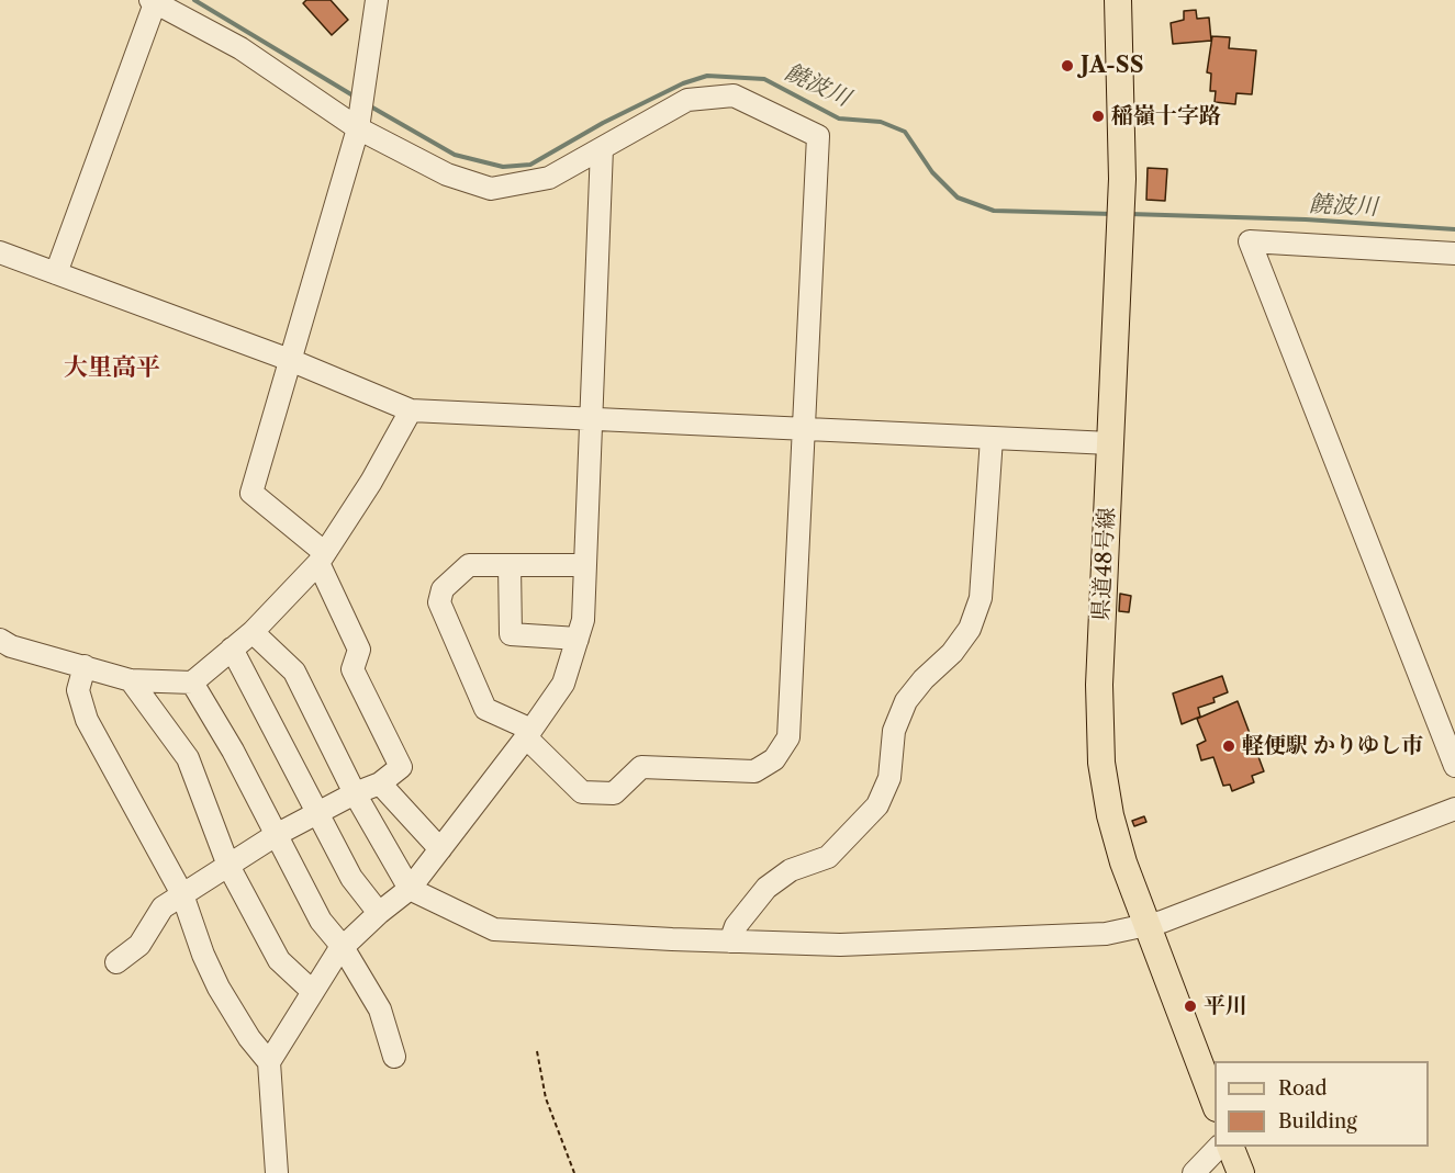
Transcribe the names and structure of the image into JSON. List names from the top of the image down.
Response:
{
  "streets": {
    "main road": ["県道48号線"]
  },
  "districts": ["大里高平"],
  "water": ["饒波川"],
  "places": [
    "JA-SS",
    "稲嶺十字路",
    "軽便駅 かりゆし市",
    "平川"
  ],
  "legend": ["Road", "Building"]
}
